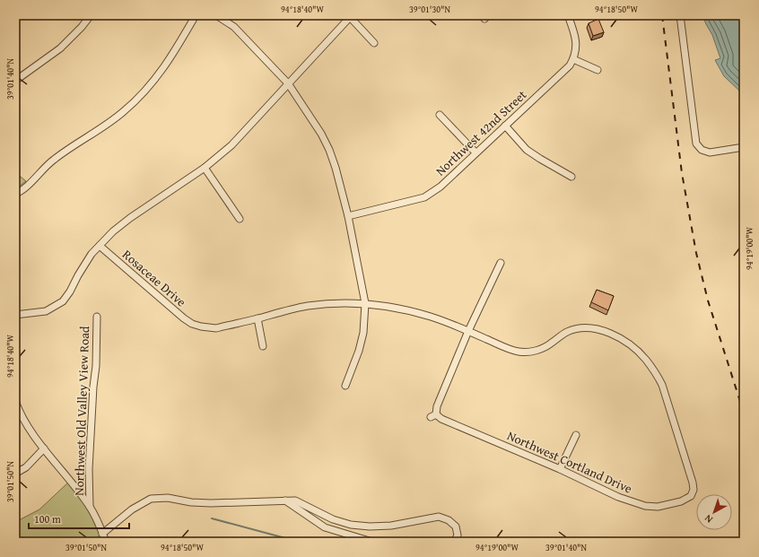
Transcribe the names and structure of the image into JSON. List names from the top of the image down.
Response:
{
  "streets": {
    "street": [
      "Northwest 42nd Street",
      "Rosaceae Drive",
      "Northwest Old Valley View Road",
      "Northwest Cortland Drive"
    ]
  },
  "crossings": [
    ["Rosaceae Drive", "Northwest Cortland Drive"]
  ],
  "scale_bar": "100 m",
  "north": "bottom left",
  "coordinates": [
    "94°18'40\"W",
    "39°01'30\"N",
    "94°18'50\"W",
    "39°01'40\"N",
    "94°19'00\"W",
    "39°01'50\"N"
  ]
}
